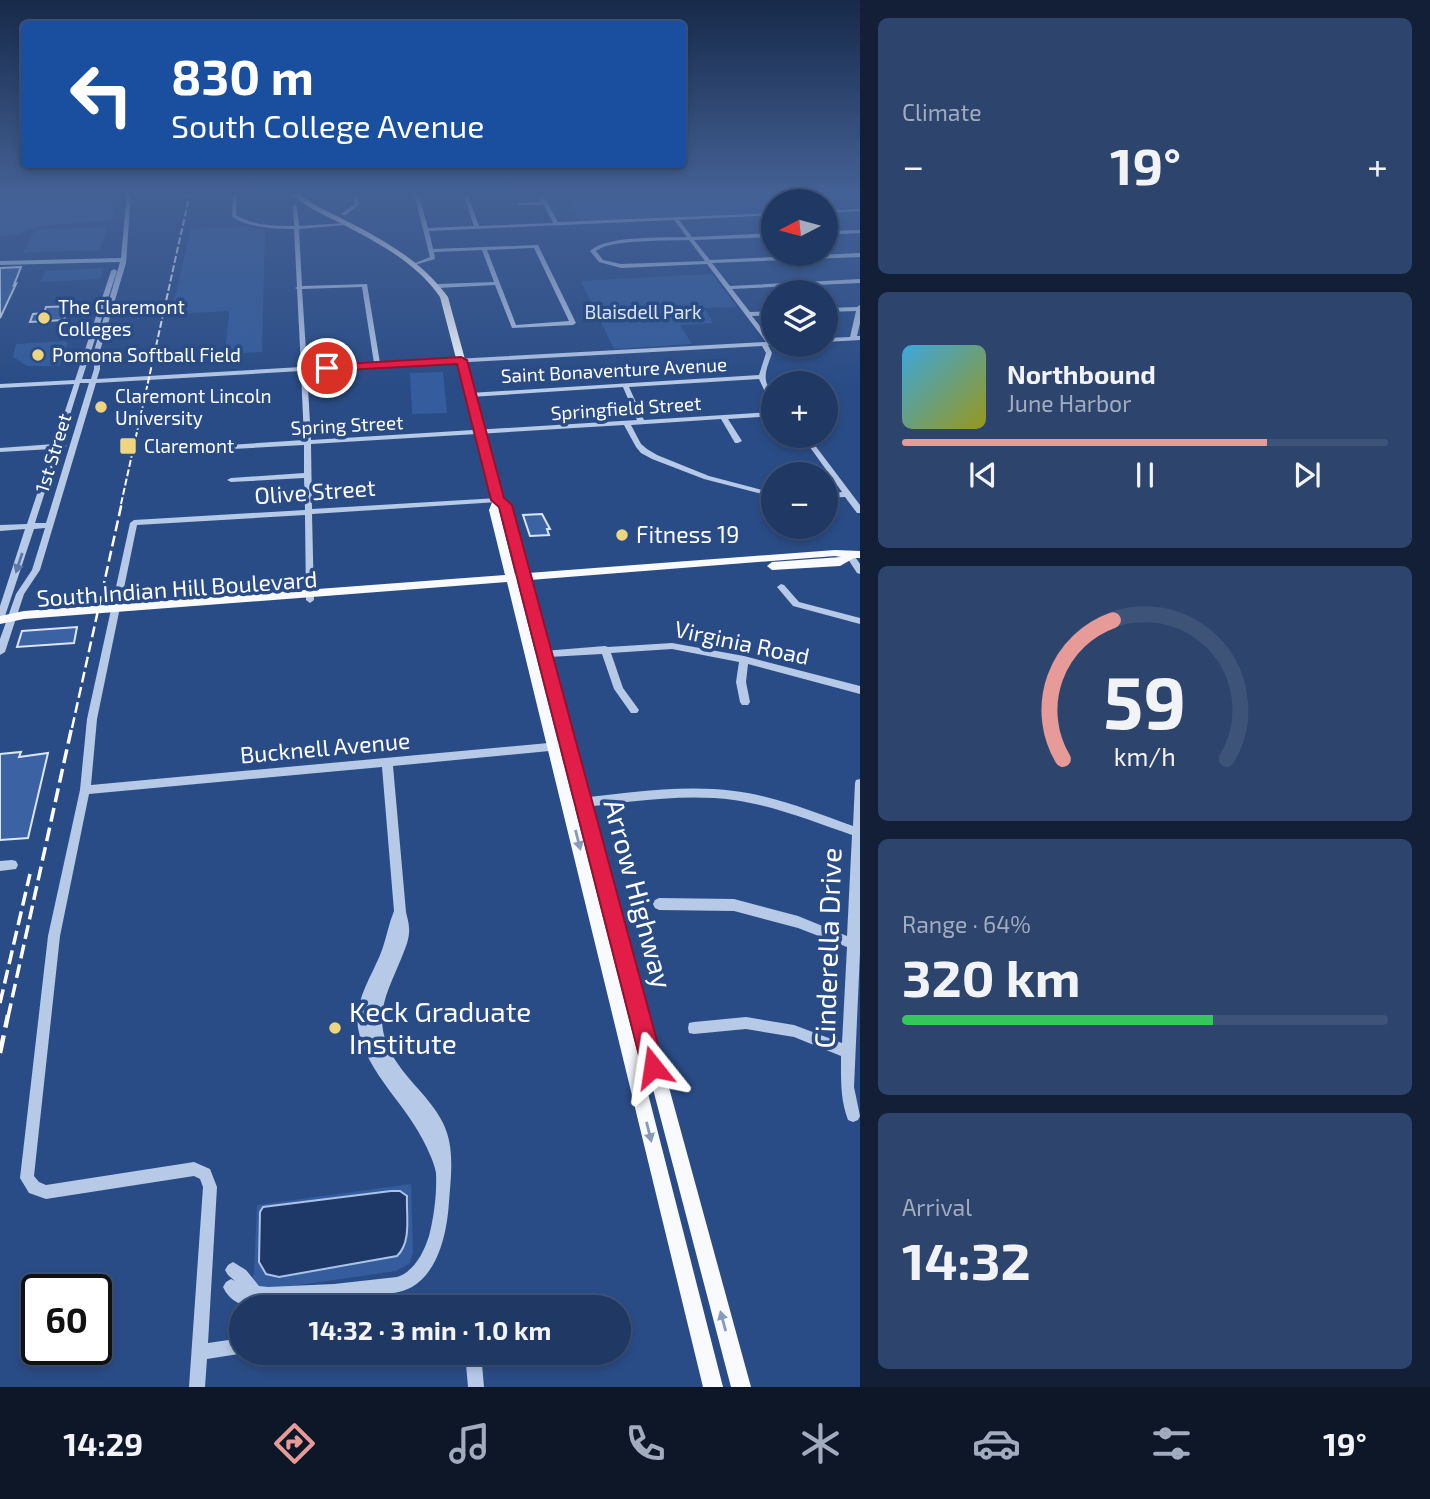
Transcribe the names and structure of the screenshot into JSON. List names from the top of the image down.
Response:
{
  "streets": {
    "main road": ["South Indian Hill Boulevard", "Arrow Highway"],
    "street": [
      "Saint Bonaventure Avenue",
      "Springfield Street",
      "Spring Street",
      "1st Street",
      "Olive Street",
      "Virginia Road",
      "Bucknell Avenue",
      "Cinderella Drive"
    ]
  },
  "crossings": [
    ["Saint Bonaventure Avenue", "Arrow Highway"],
    ["Springfield Street", "Spring Street"],
    ["Springfield Street", "Arrow Highway"],
    ["Spring Street", "Arrow Highway"],
    ["1st Street", "South Indian Hill Boulevard"],
    ["Olive Street", "South Indian Hill Boulevard"],
    ["Olive Street", "Arrow Highway"],
    ["South Indian Hill Boulevard", "Arrow Highway"],
    ["Virginia Road", "Arrow Highway"],
    ["Bucknell Avenue", "Arrow Highway"]
  ],
  "parks": ["Blaisdell Park"],
  "places": {
    "other": [
      "The Claremont Colleges",
      "Pomona Softball Field",
      "Claremont Lincoln University",
      "Fitness 19",
      "Keck Graduate Institute"
    ],
    "transit": ["Claremont"]
  },
  "north": "left",
  "page": {
    "tile": [
      "Climate",
      ["Range · 64%", "320 km"],
      ["Arrival", "14:32"]
    ],
    "turn": ["830 m", "South College Avenue"],
    "heat": ["−", "19°", "+"],
    "map_buttons": ["+", "−"],
    "song": ["Northbound", "June Harbor"],
    "limit": "60",
    "trip": "14:32 · 3 min · 1.0 km",
    "tabs": ["14:29", "19°"],
    "gauge": ["59", "km/h"]
  }
}
